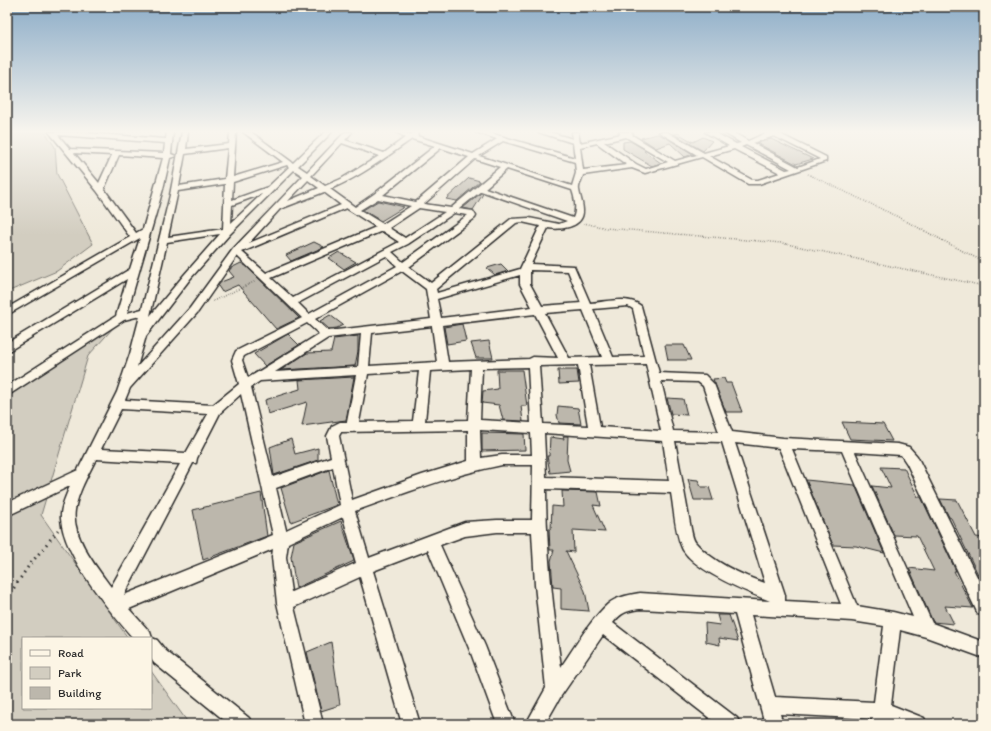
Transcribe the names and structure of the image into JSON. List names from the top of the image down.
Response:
{
  "legend": ["Road", "Park", "Building"]
}
